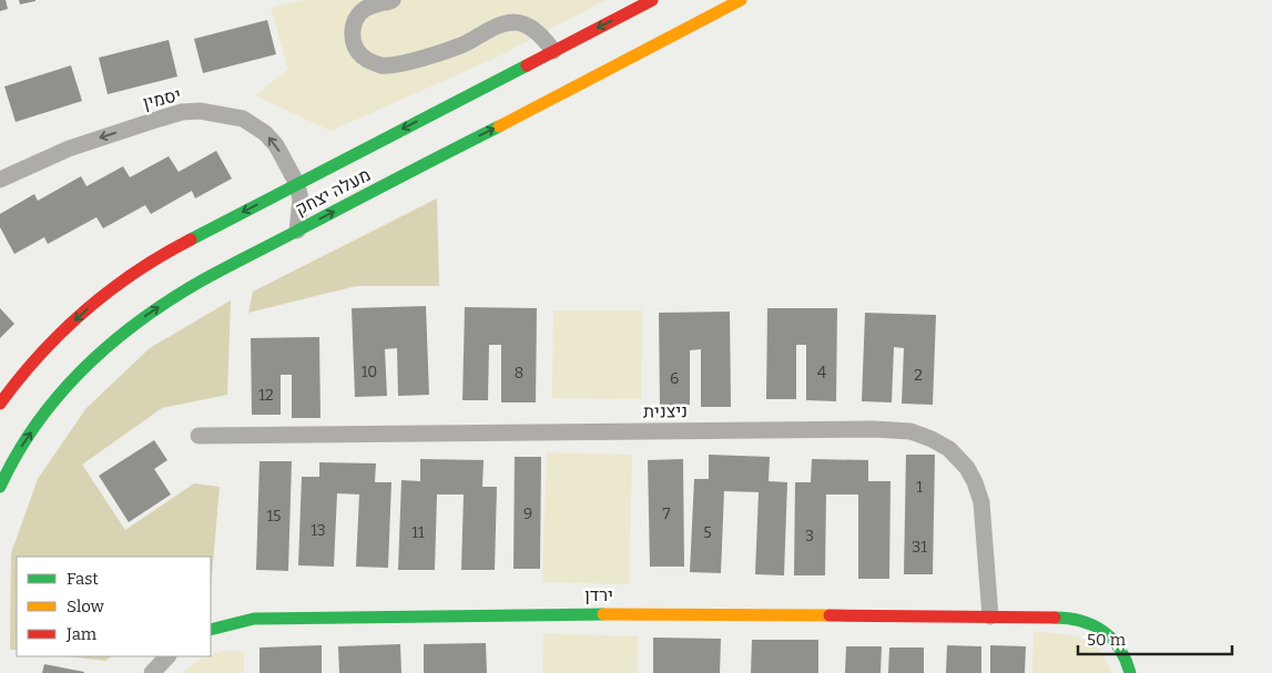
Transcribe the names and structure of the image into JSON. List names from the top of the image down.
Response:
{
  "streets": {
    "main road": ["מעלה יצחק", "ירדן"],
    "street": ["יסמין", "ניצנית"]
  },
  "crossings": [
    ["יסמין", "מעלה יצחק"],
    ["ניצנית", "ירדן"]
  ],
  "one_way": ["יסמין"],
  "house_numbers": [
    "10",
    "8",
    "4",
    "2",
    "6",
    "12",
    "1",
    "9",
    "7",
    "15",
    "13",
    "11",
    "5",
    "3",
    "31"
  ],
  "legend": ["Fast", "Slow", "Jam"],
  "scale_bar": "50 m"
}
